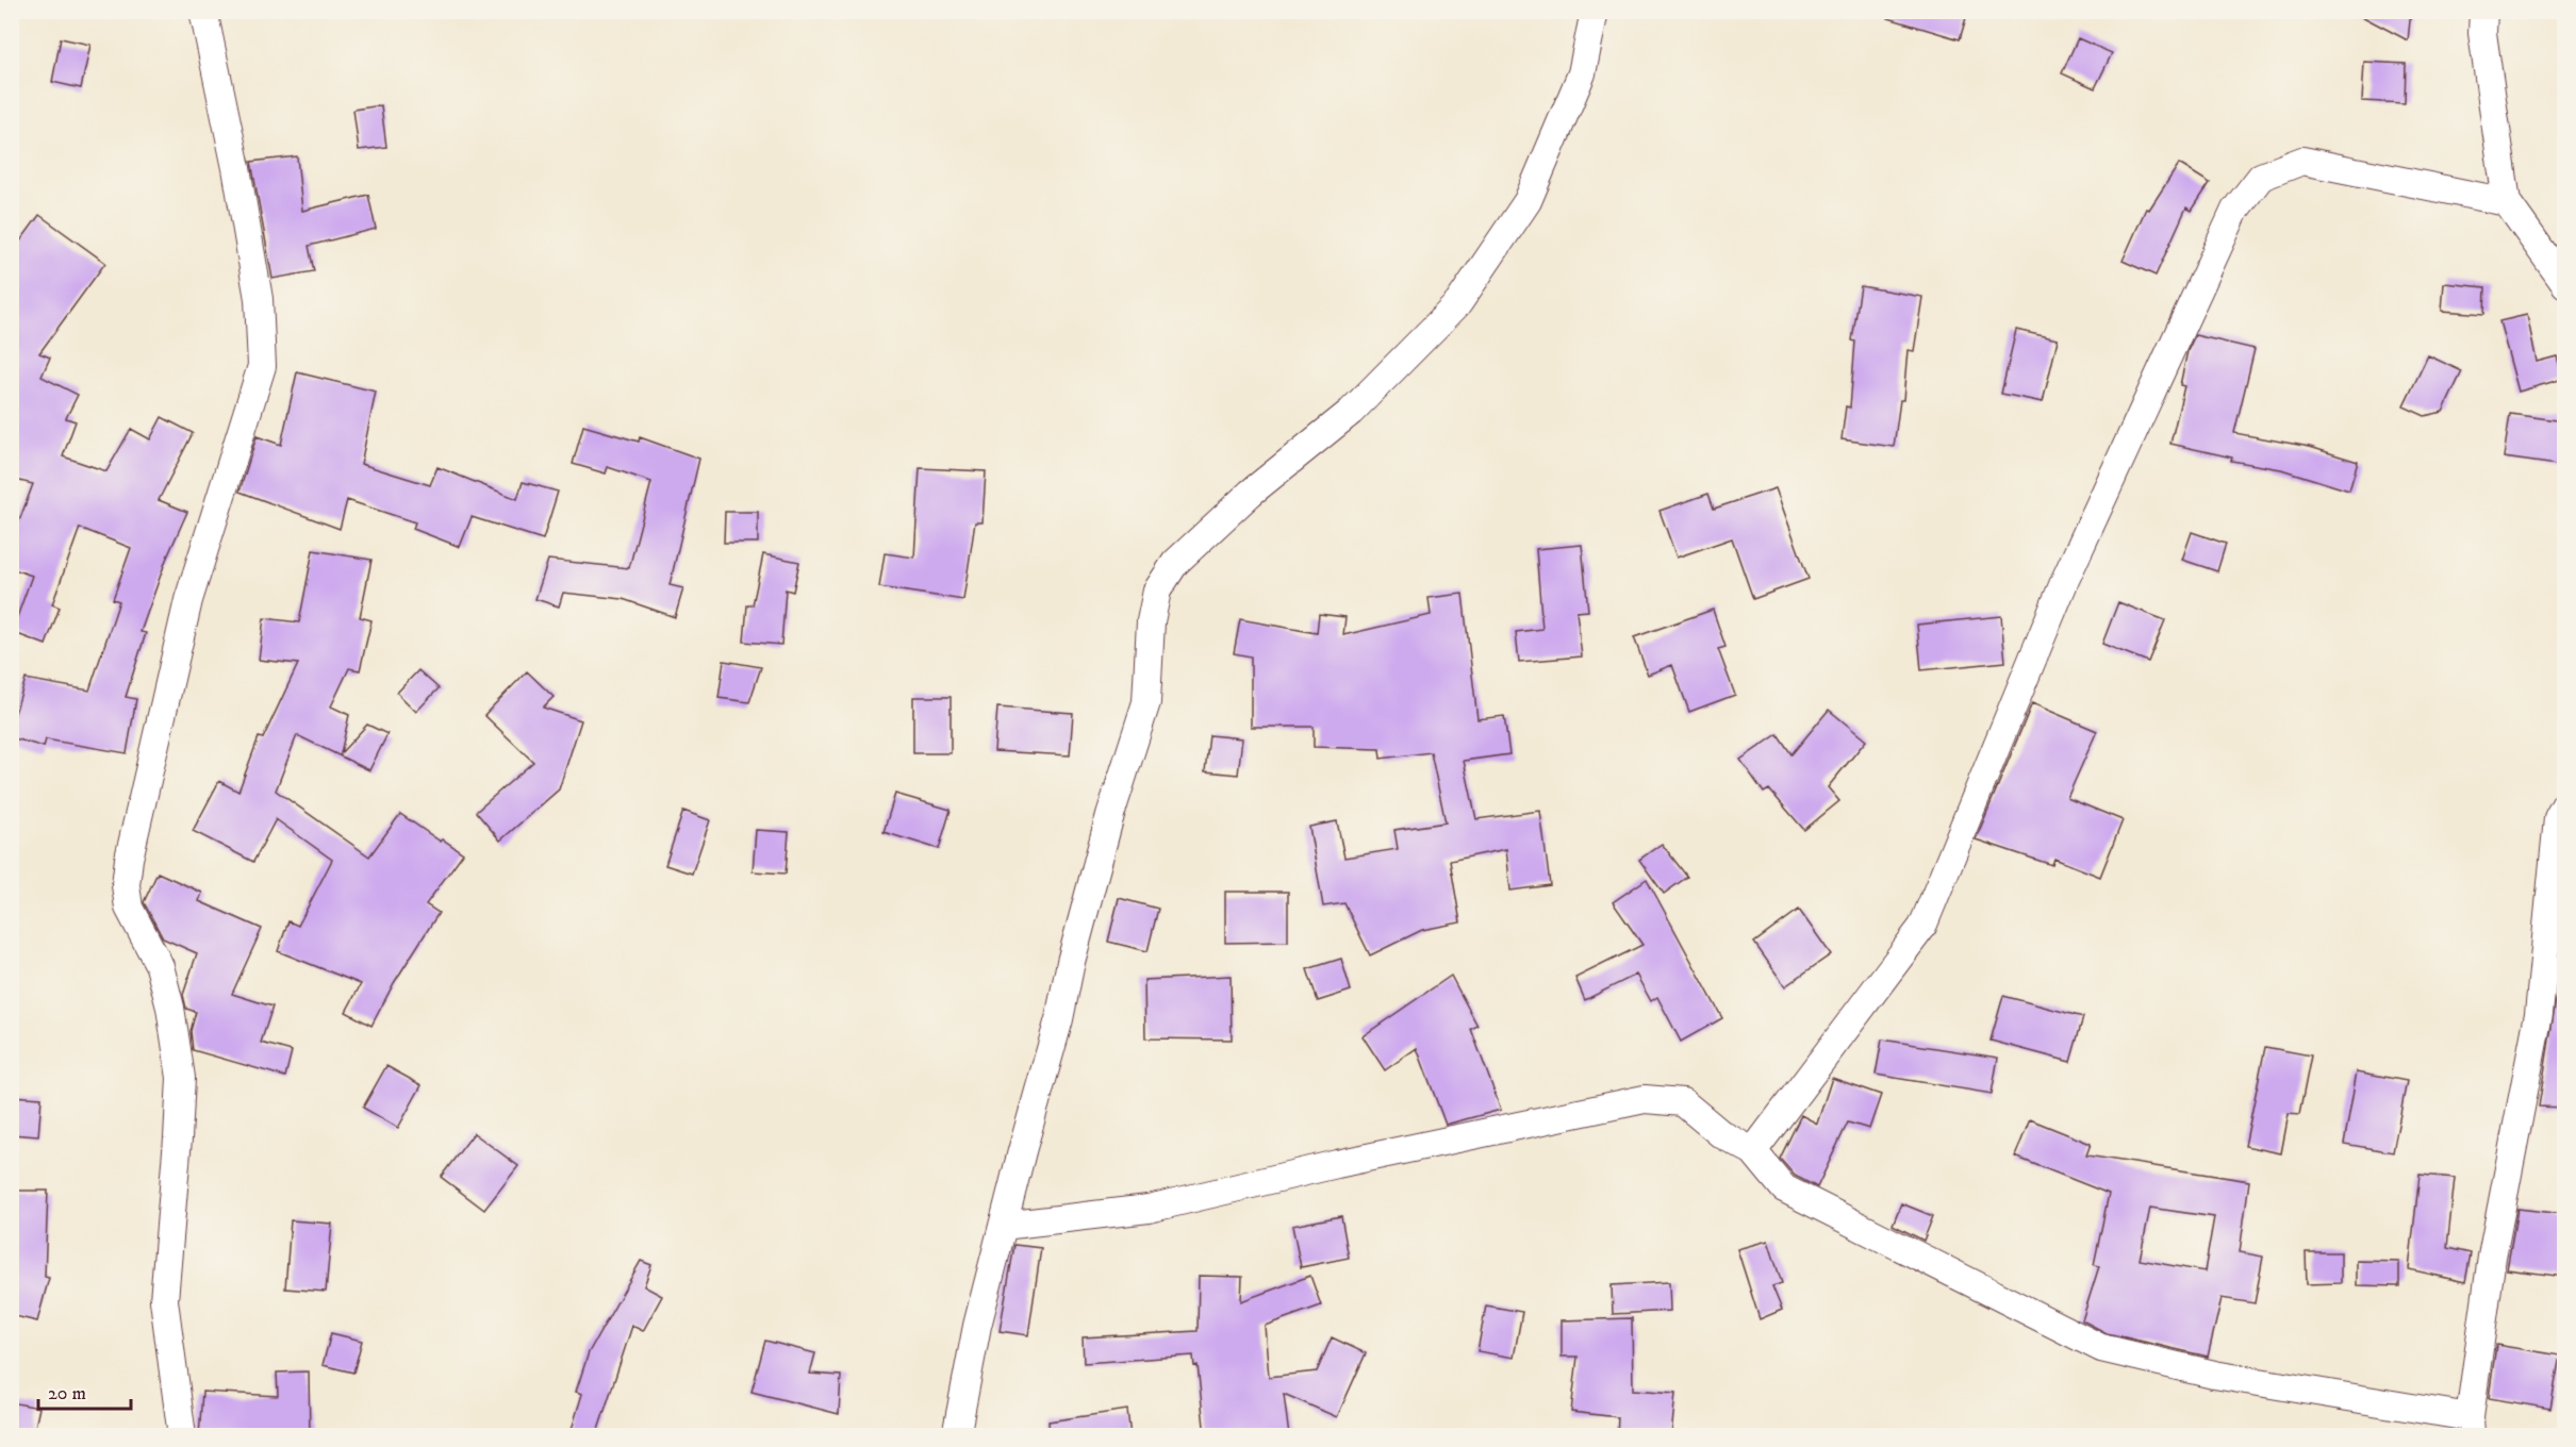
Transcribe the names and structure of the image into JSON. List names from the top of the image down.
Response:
{
  "scale_bar": "20 m"
}
